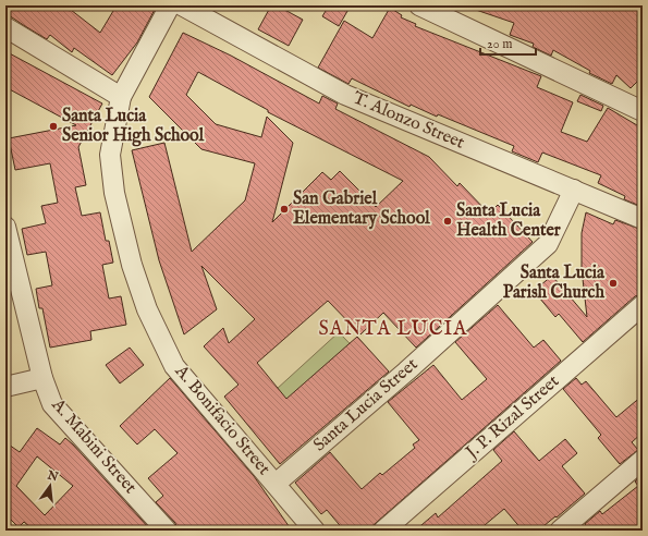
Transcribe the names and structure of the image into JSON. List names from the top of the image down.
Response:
{
  "streets": {
    "street": [
      "T. Alonzo Street",
      "Santa Lucia Street",
      "J. P. Rizal Street",
      "A. Bonifacio Street",
      "A. Mabini Street"
    ]
  },
  "crossings": [
    ["T. Alonzo Street", "Santa Lucia Street"],
    ["Santa Lucia Street", "A. Bonifacio Street"]
  ],
  "districts": ["SANTA LUCIA"],
  "places": [
    "Santa Lucia Senior High School",
    "San Gabriel Elementary School",
    "Santa Lucia Health Center",
    "Santa Lucia Parish Church"
  ],
  "scale_bar": "20 m",
  "north": "top"
}
